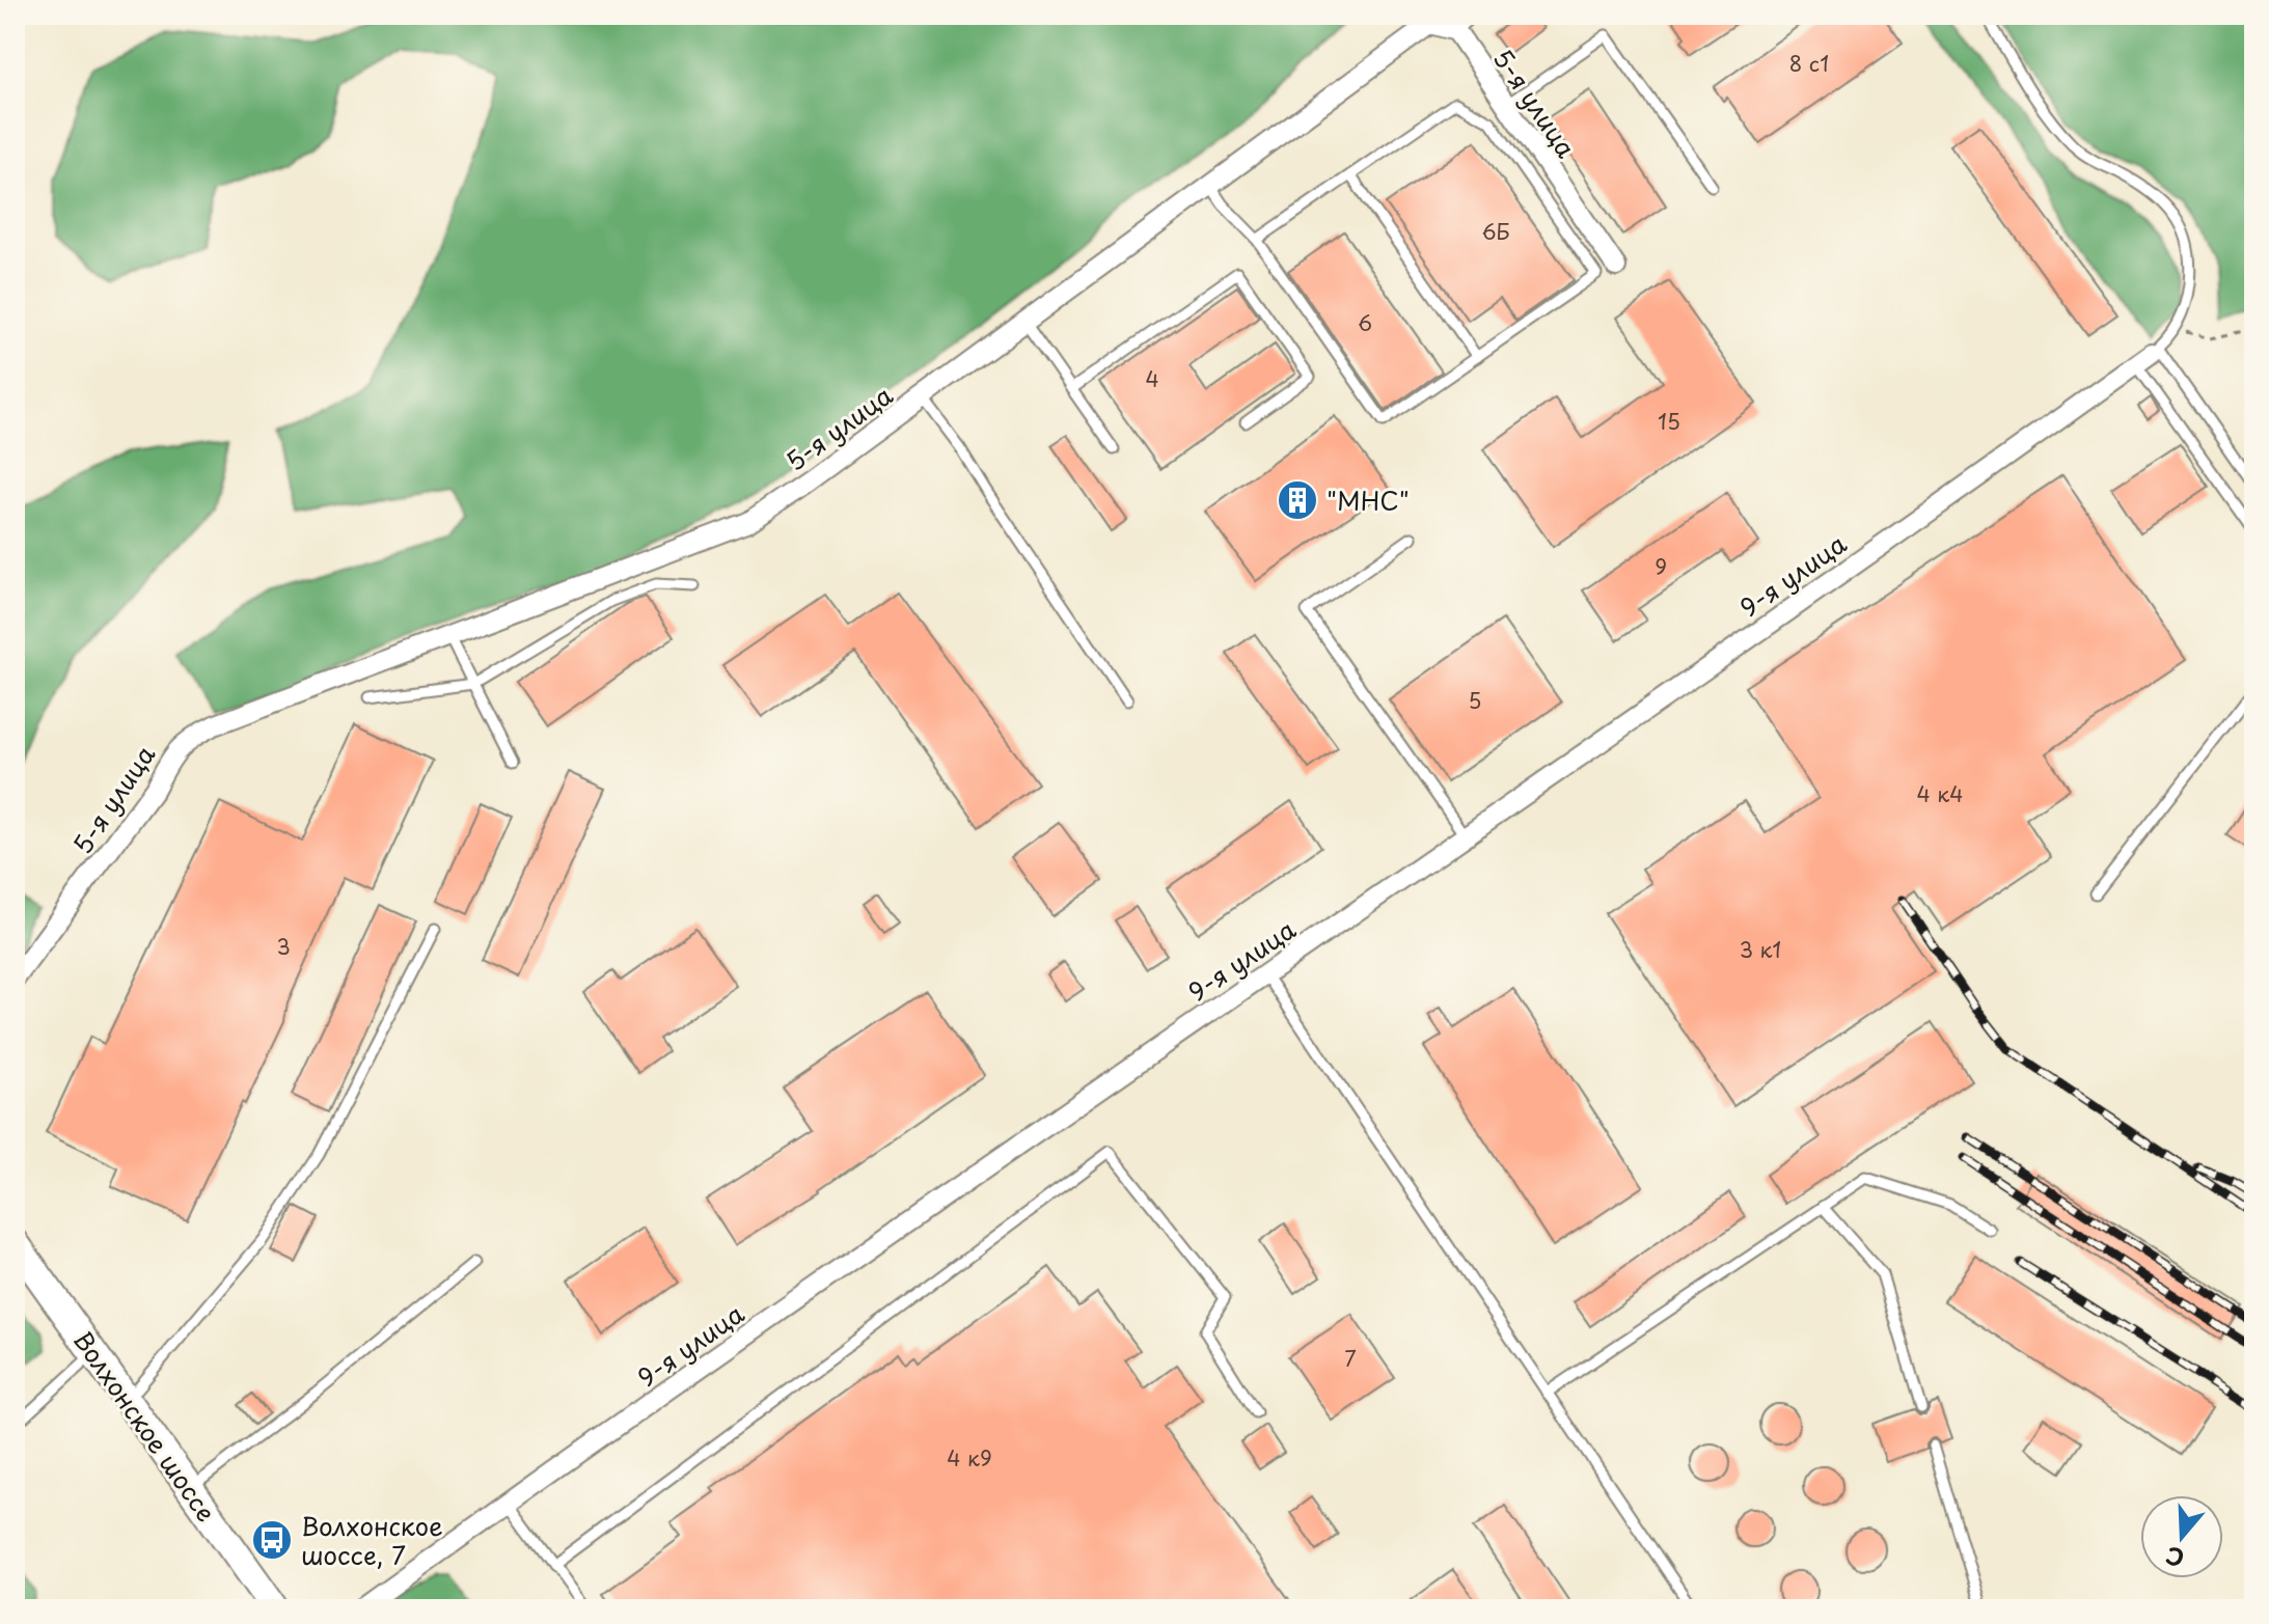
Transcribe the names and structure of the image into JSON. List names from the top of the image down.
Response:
{
  "streets": {
    "main road": ["Волхонское шоссе"],
    "street": ["5-я улица", "9-я улица"]
  },
  "places": {
    "building": ["\"МНС\""],
    "bus stop": ["Волхонское шоссе, 7"]
  },
  "house_numbers": [
    "8 с1",
    "6Б",
    "6",
    "4",
    "15",
    "9",
    "5",
    "4 к4",
    "3",
    "3 к1",
    "7",
    "4 к9"
  ],
  "north": "bottom"
}
